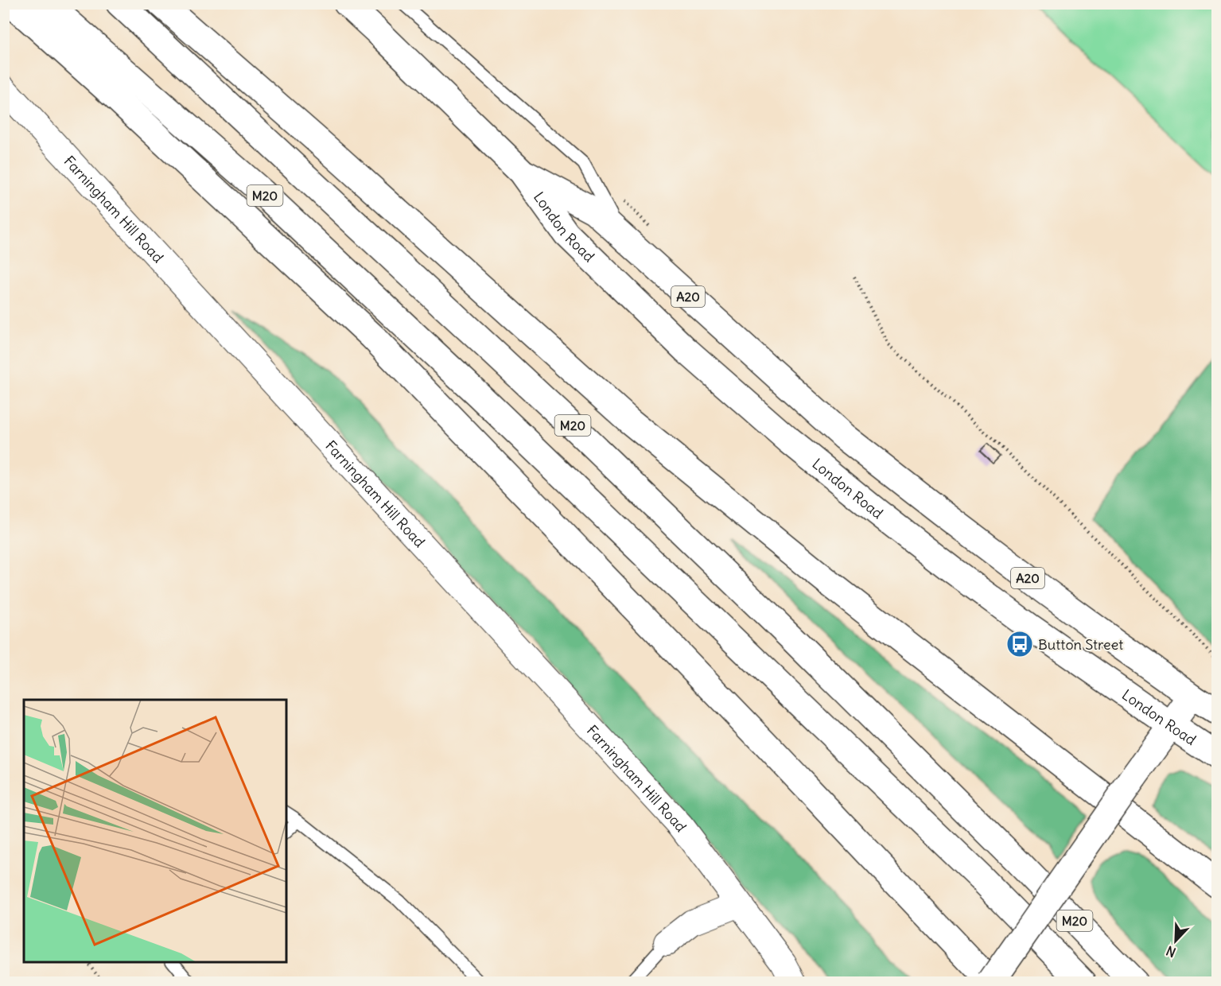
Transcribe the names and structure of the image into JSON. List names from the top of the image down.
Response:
{
  "streets": {
    "main road": ["M20", "London Road", "A20"],
    "street": ["Farningham Hill Road"]
  },
  "places": {
    "bus stop": ["Button Street"]
  },
  "north": "bottom left"
}
